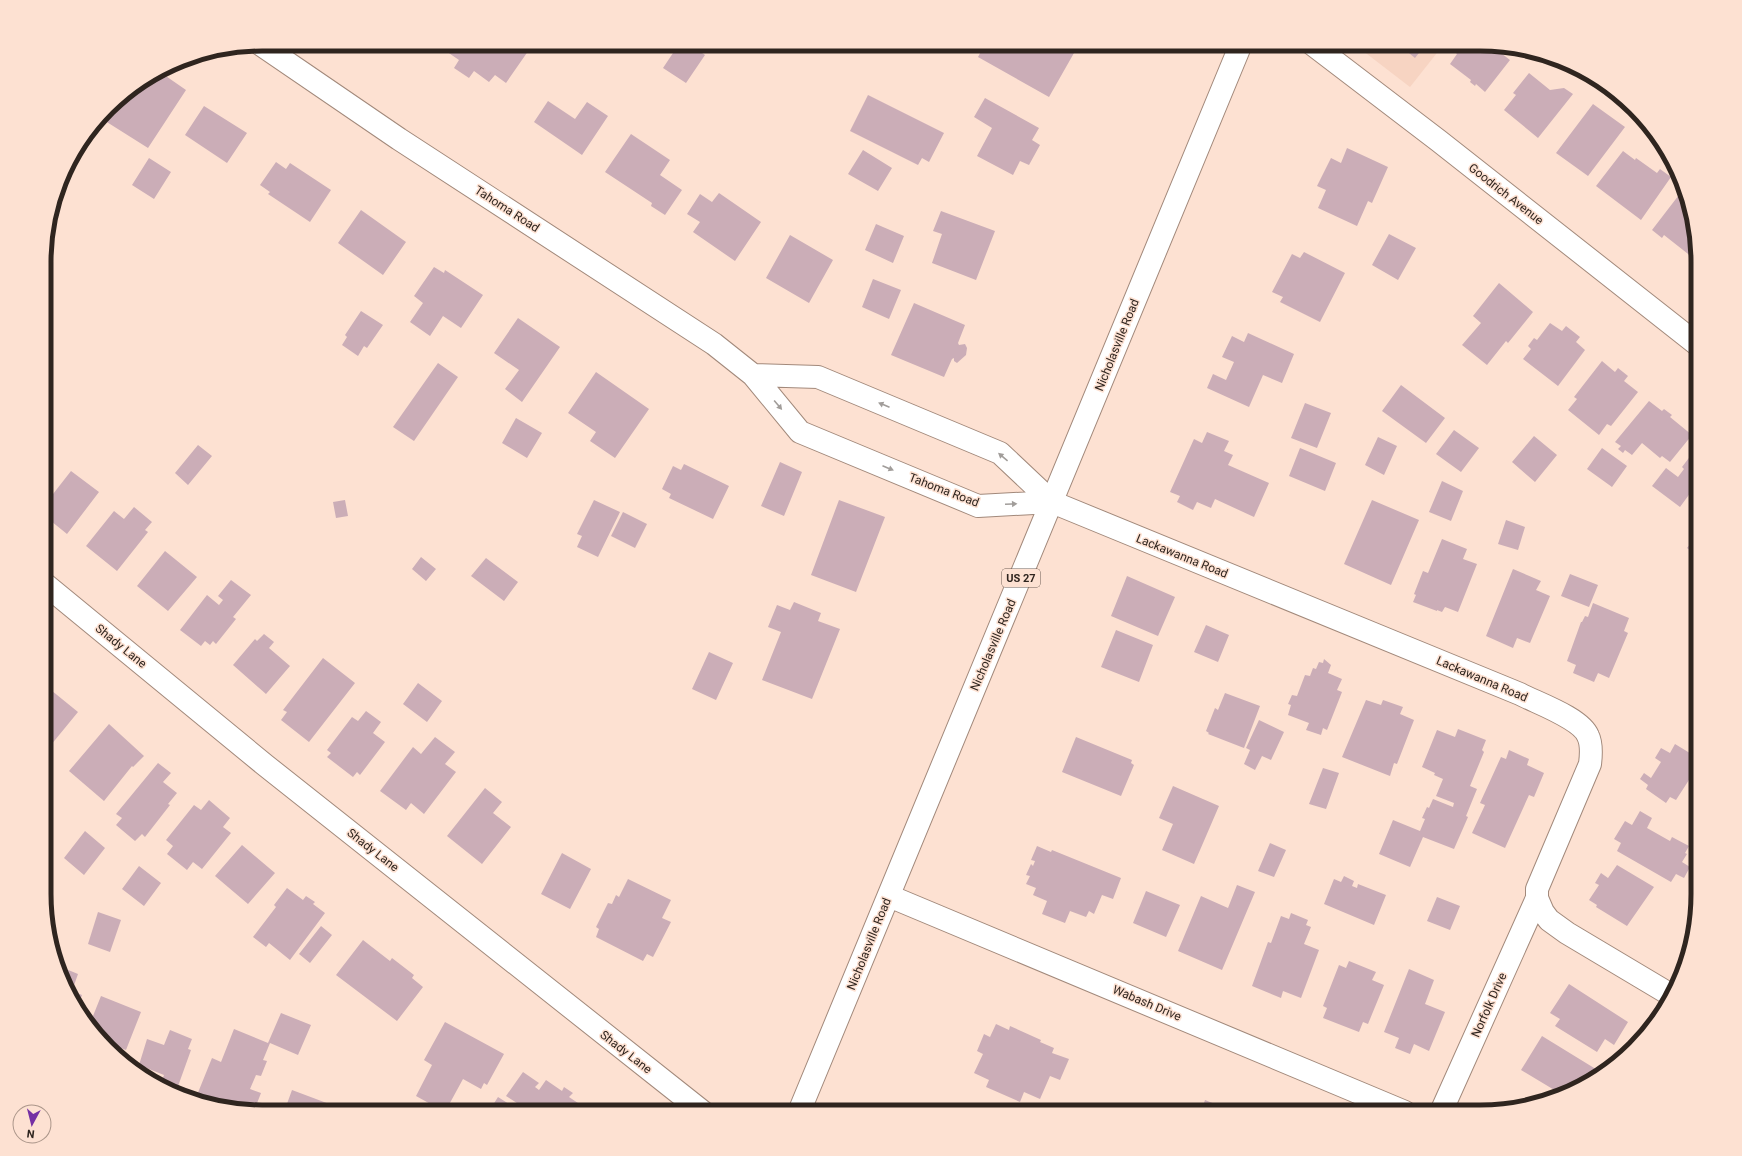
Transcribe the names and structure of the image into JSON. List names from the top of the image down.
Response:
{
  "streets": {
    "street": [
      "Goodrich Avenue",
      "Tahoma Road",
      "Nicholasville Road",
      "Lackawanna Road",
      "US 27",
      "Shady Lane",
      "Wabash Drive",
      "Norfolk Drive"
    ]
  },
  "crossings": [
    ["Tahoma Road", "Nicholasville Road"],
    ["Tahoma Road", "Lackawanna Road"],
    ["Nicholasville Road", "Lackawanna Road"],
    ["Nicholasville Road", "Wabash Drive"],
    ["Lackawanna Road", "Norfolk Drive"]
  ],
  "north": "bottom"
}
